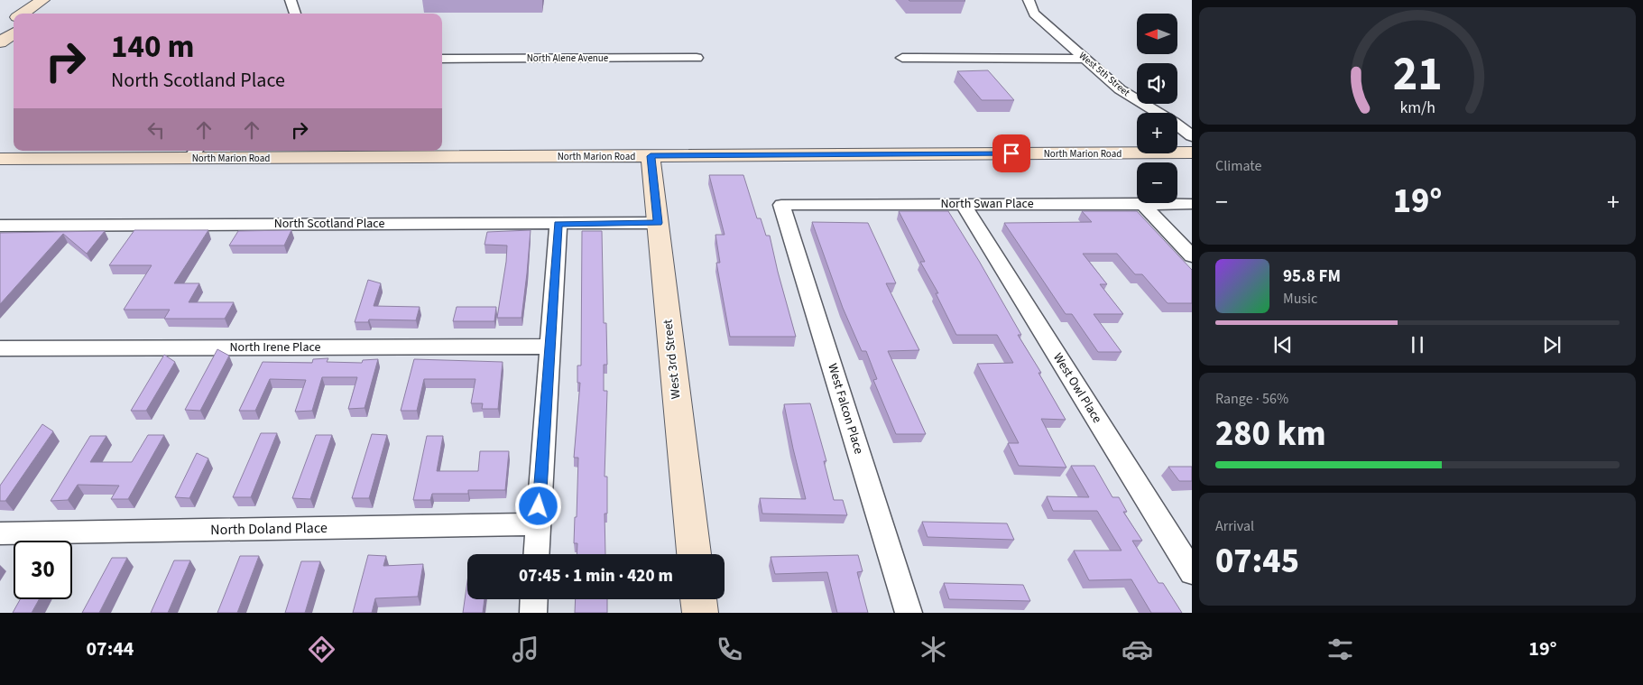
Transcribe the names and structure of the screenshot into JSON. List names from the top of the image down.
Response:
{
  "streets": {
    "main road": ["North Marion Road", "West 3rd Street"],
    "street": [
      "North Alene Avenue",
      "West 5th Street",
      "North Swan Place",
      "North Scotland Place",
      "North Irene Place",
      "West Owl Place",
      "West Falcon Place",
      "North Doland Place"
    ]
  },
  "crossings": [
    ["North Marion Road", "West 3rd Street"],
    ["North Swan Place", "West Owl Place"],
    ["North Swan Place", "West Falcon Place"],
    ["North Scotland Place", "West 3rd Street"]
  ],
  "north": "left",
  "page": {
    "map_buttons": ["+", "−"],
    "turn": ["140 m", "North Scotland Place"],
    "tile": [
      "Climate",
      ["Range · 56%", "280 km"],
      ["Arrival", "07:45"]
    ],
    "heat": ["−", "19°", "+"],
    "song": ["95.8 FM", "Music"],
    "limit": "30",
    "trip": "07:45 · 1 min · 420 m",
    "tabs": ["07:44", "19°"],
    "gauge": ["21", "km/h"]
  }
}
